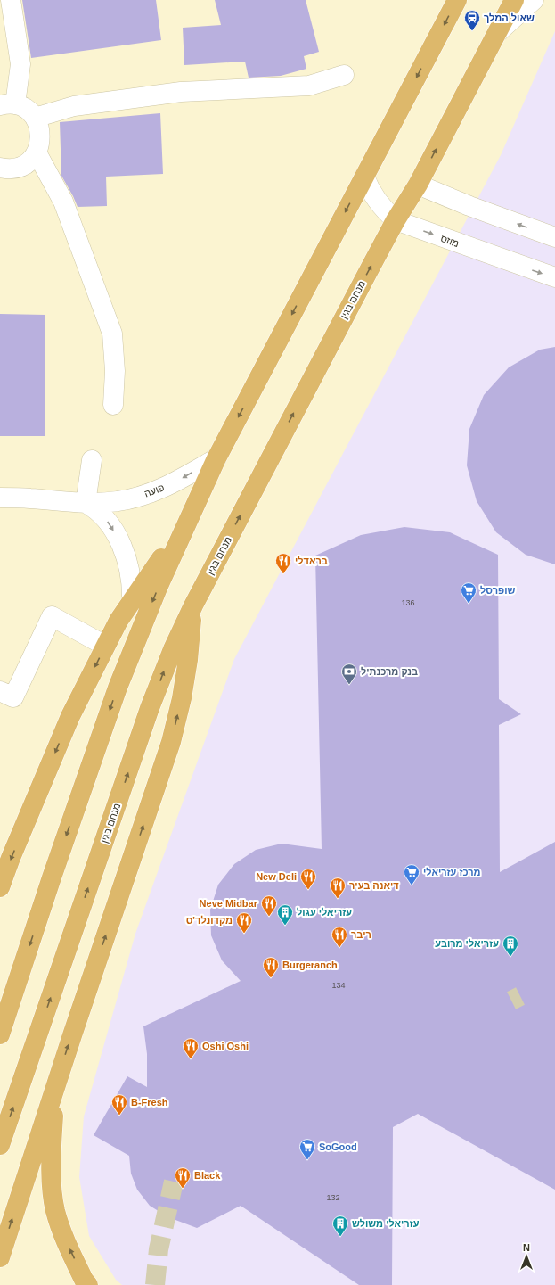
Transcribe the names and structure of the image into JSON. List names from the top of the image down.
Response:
{
  "streets": {
    "main road": ["מנחם בגין"],
    "street": ["מוזס", "פועה"]
  },
  "crossings": [
    ["מוזס", "מנחם בגין"]
  ],
  "one_way": ["פועה"],
  "places": {
    "station": ["שאול המלך"],
    "restaurant": [
      "בראדלי",
      "New Deli",
      "דיאנה בעיר",
      "Neve Midbar",
      "מקדונלד'ס",
      "ריבר",
      "Burgeranch",
      "Oshi Oshi",
      "B-Fresh",
      "Black"
    ],
    "supermarket": ["שופרסל", "מרכז עזריאלי", "SoGood"],
    "bank": ["בנק מרכנתיל"],
    "building": ["עזריאלי עגול", "עזריאלי מרובע", "עזריאלי משולש"]
  },
  "house_numbers": ["136", "134", "132"],
  "north": "top"
}
